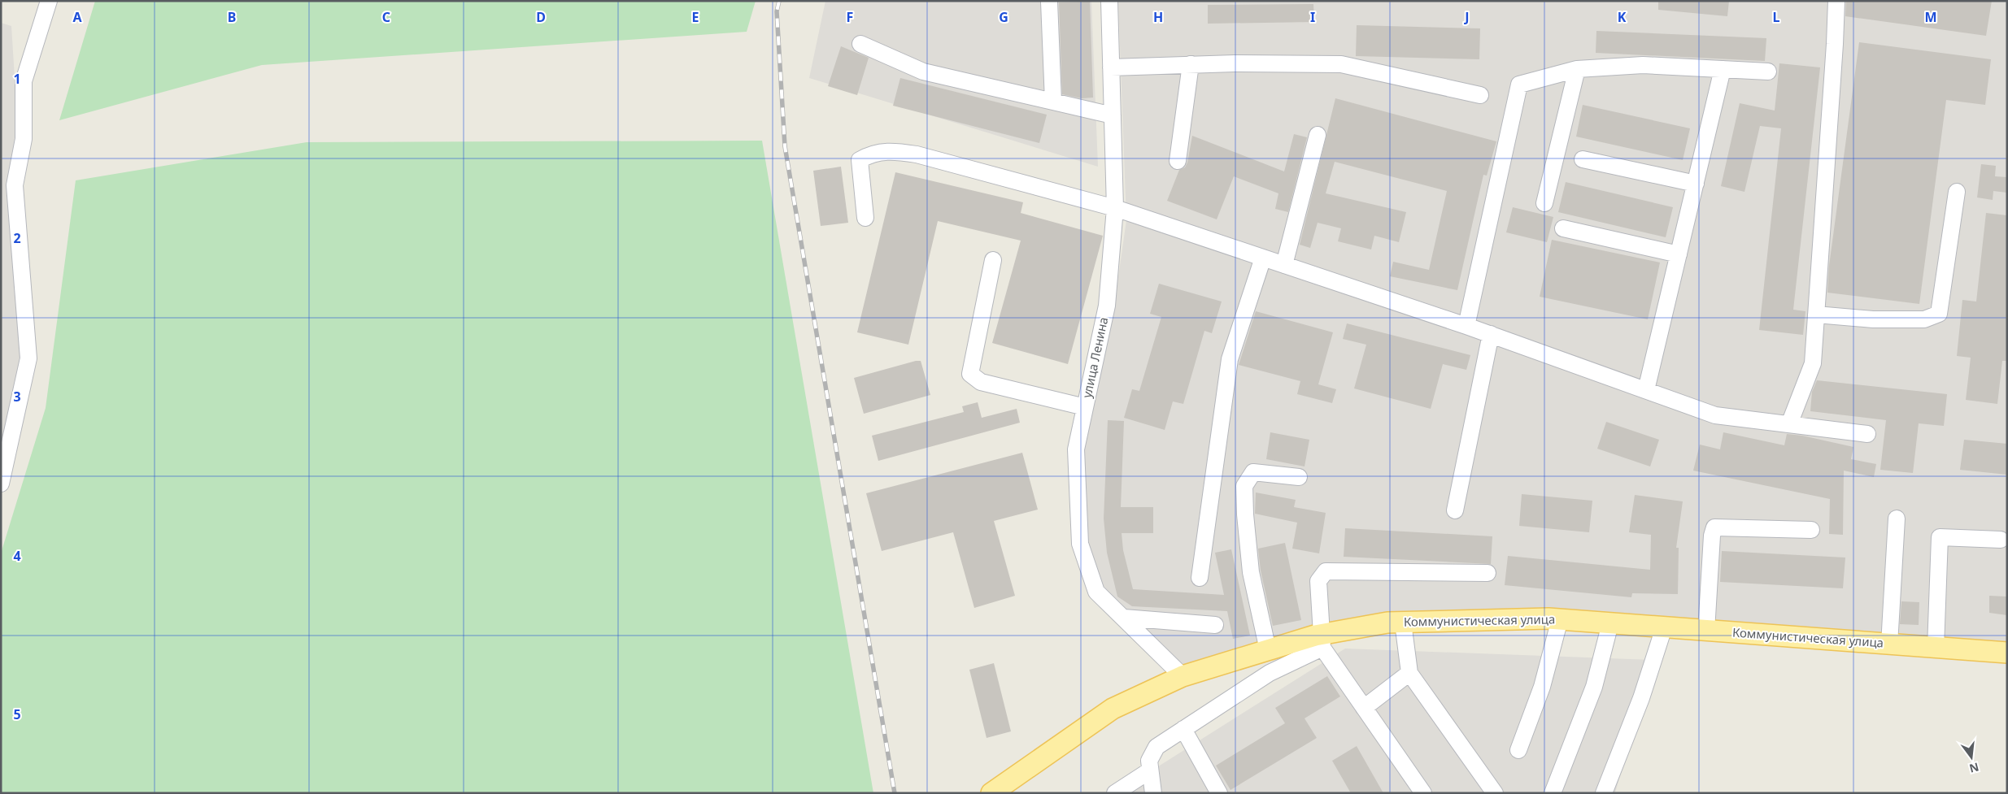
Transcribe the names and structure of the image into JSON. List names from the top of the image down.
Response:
{
  "streets": {
    "main road": ["Коммунистическая улица"],
    "street": ["улица Ленина"]
  },
  "crossings": [
    ["улица Ленина", "Коммунистическая улица"]
  ],
  "north": "bottom",
  "grid": {
    "columns": [
      "A",
      "B",
      "C",
      "D",
      "E",
      "F",
      "G",
      "H",
      "I",
      "J",
      "K",
      "L",
      "M"
    ],
    "rows": [
      "1",
      "2",
      "3",
      "4",
      "5"
    ]
  }
}
